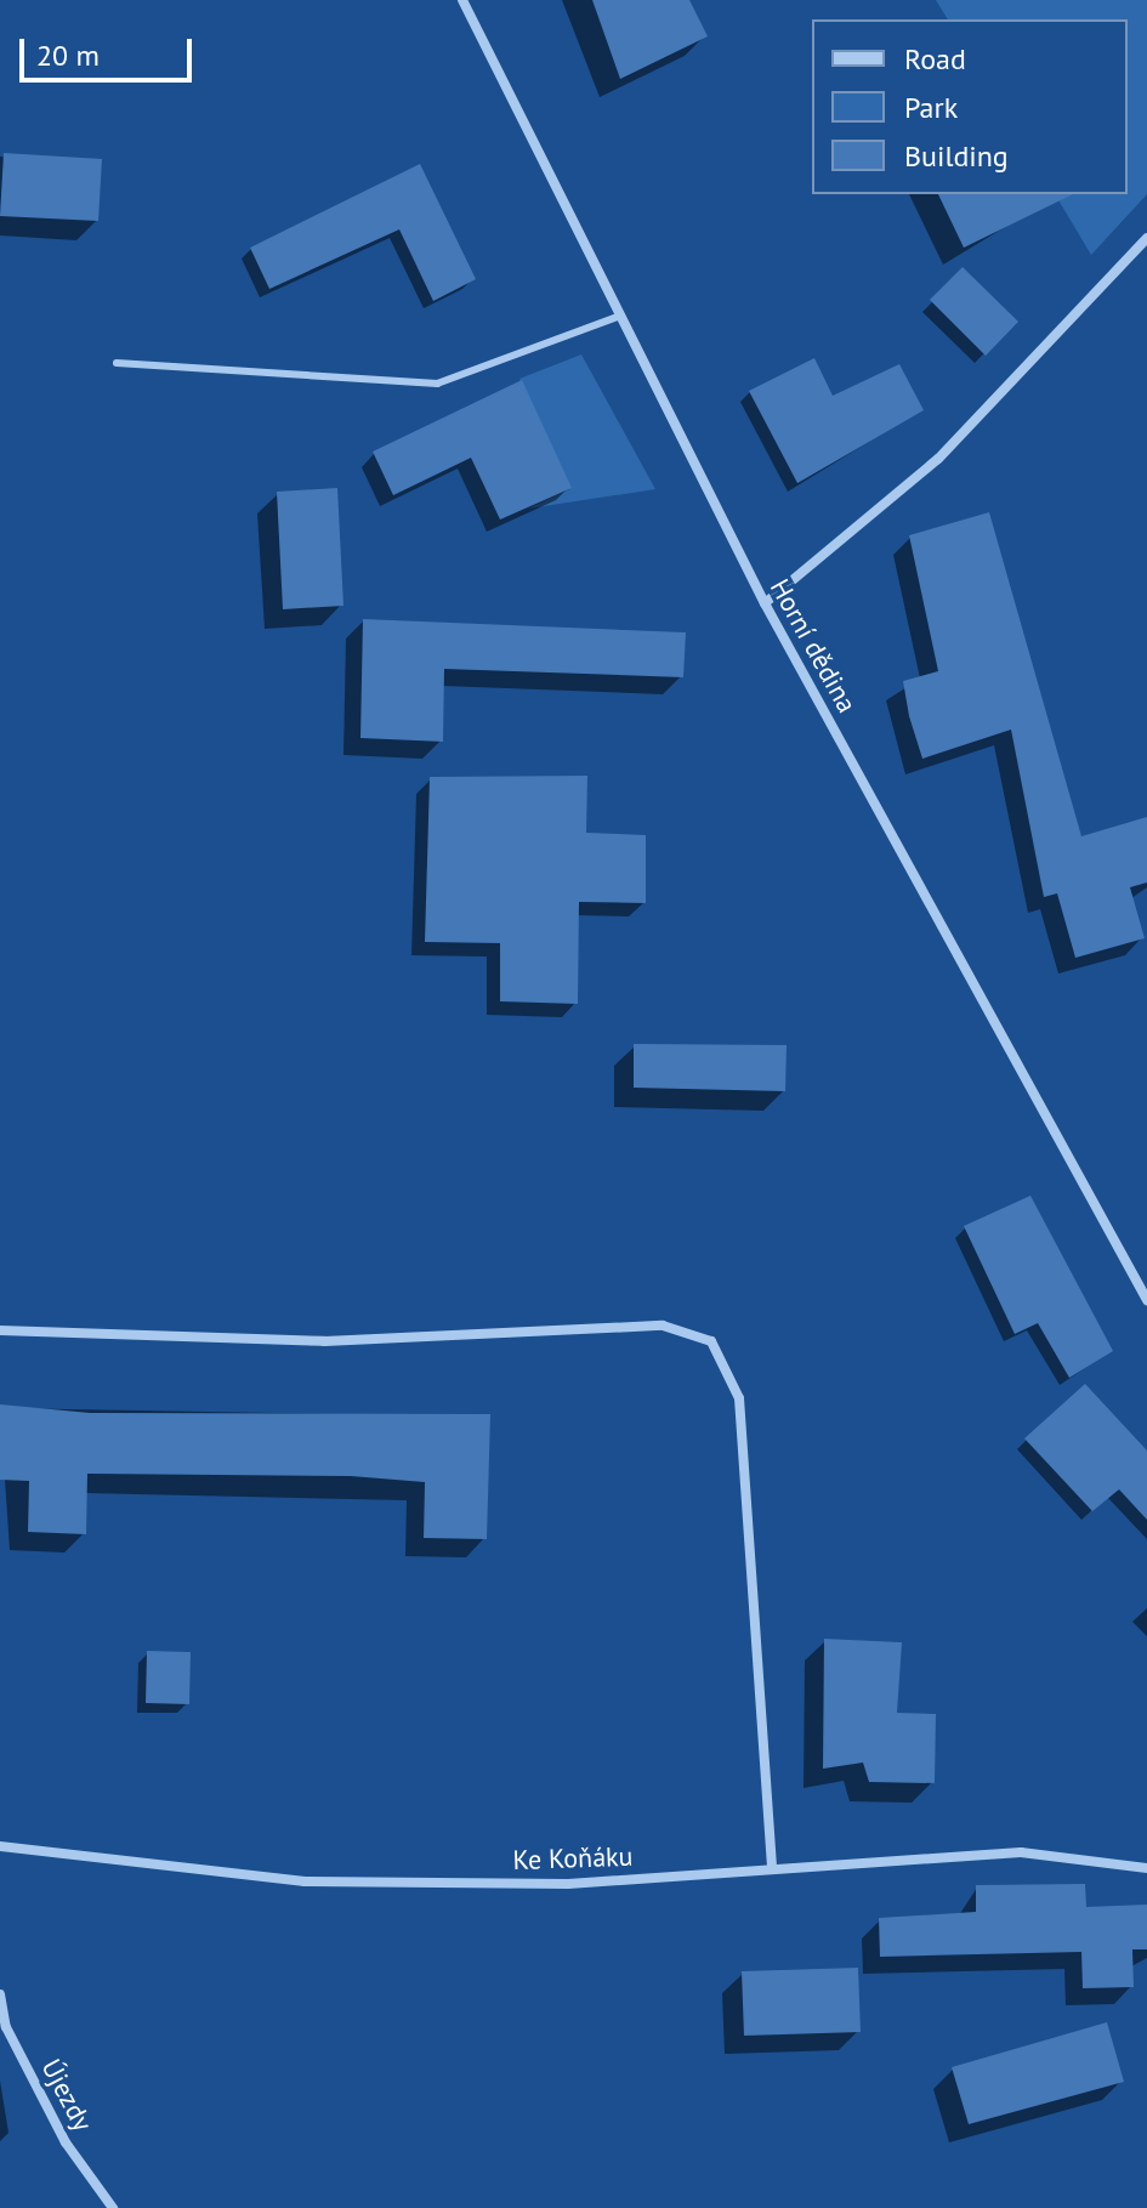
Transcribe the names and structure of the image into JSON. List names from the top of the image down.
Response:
{
  "streets": {
    "street": ["Horní dědina", "Ke Koňáku", "Újezdy"]
  },
  "legend": ["Road", "Park", "Building"],
  "scale_bar": "20 m"
}
